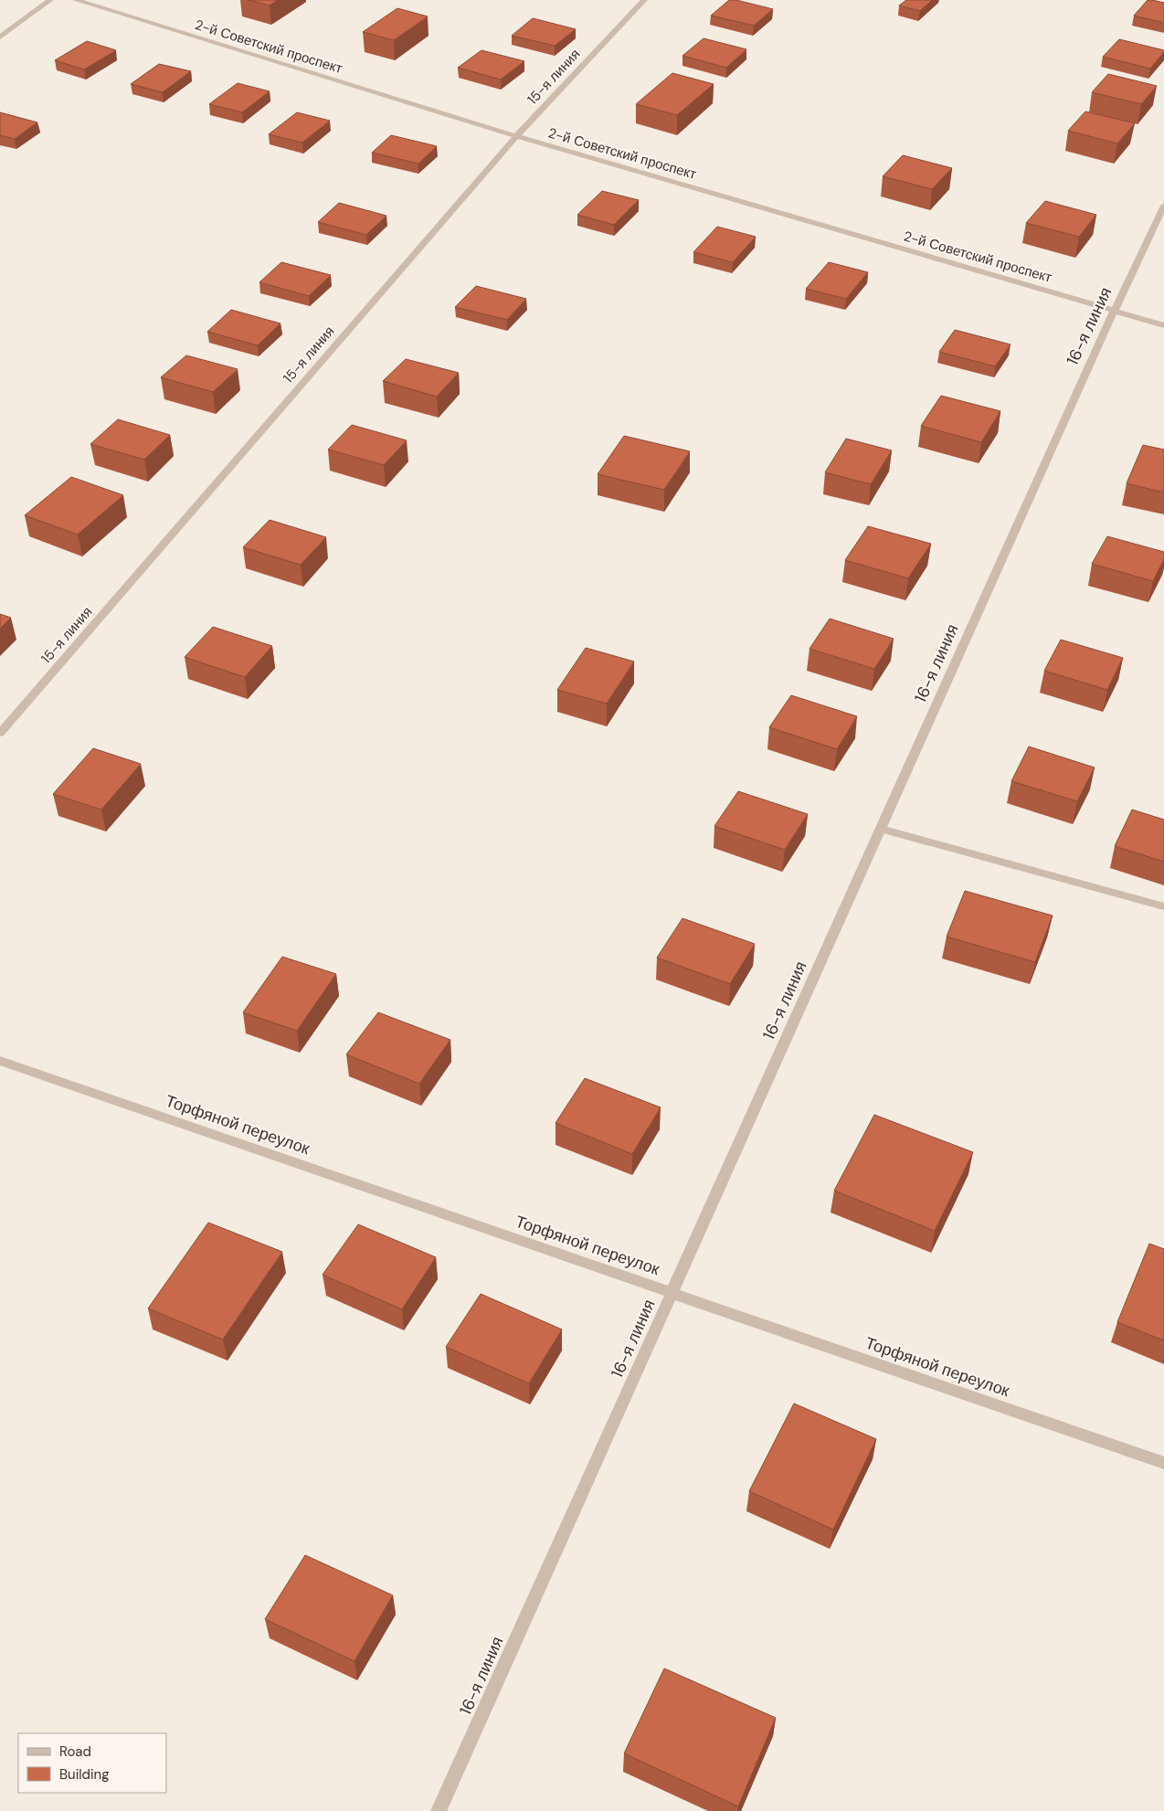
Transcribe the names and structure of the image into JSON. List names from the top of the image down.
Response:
{
  "streets": {
    "street": [
      "2-й Советский проспект",
      "15-я линия",
      "16-я линия",
      "Торфяной переулок"
    ]
  },
  "crossings": [
    ["2-й Советский проспект", "15-я линия"],
    ["2-й Советский проспект", "16-я линия"],
    ["16-я линия", "Торфяной переулок"]
  ],
  "legend": ["Road", "Building"]
}
